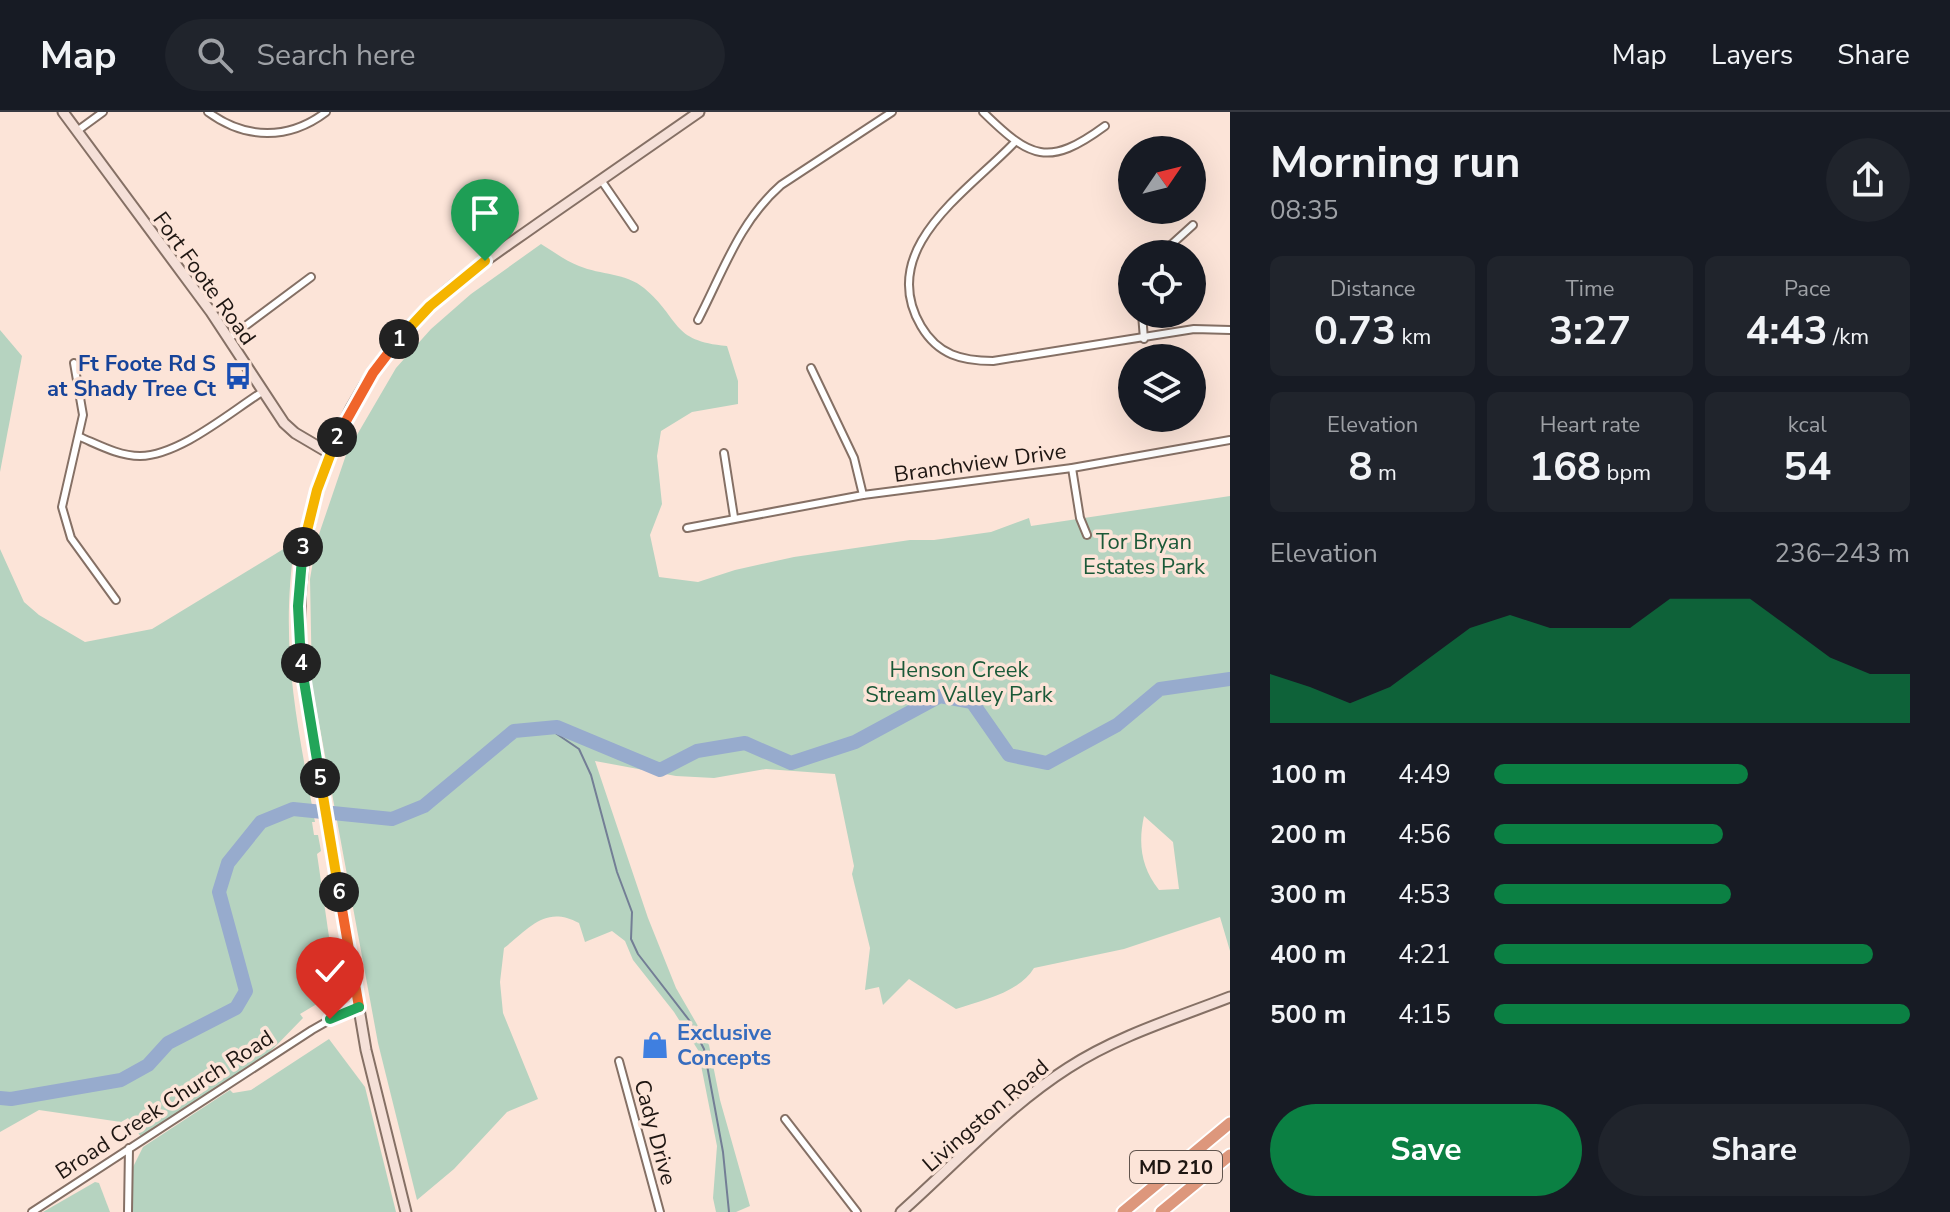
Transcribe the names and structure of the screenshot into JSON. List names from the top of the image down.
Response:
{
  "streets": {
    "highway": ["MD 210"],
    "main road": ["Fort Foote Road", "Livingston Road"],
    "street": ["Branchview Drive", "Broad Creek Church Road", "Cady Drive"]
  },
  "parks": ["Tor Bryan Estates Park", "Henson Creek Stream Valley Park"],
  "places": {
    "bus stop": ["Ft Foote Rd S at Shady Tree Ct"],
    "shop": ["Exclusive Concepts"]
  },
  "north": "top right",
  "page": {
    "header": "Map",
    "search": "Search here",
    "nav": ["Map", "Layers", "Share"],
    "heading": ["Morning run", "08:35"],
    "stats": [
      ["Distance", "0.73 km"],
      ["Time", "3:27"],
      ["Pace", "4:43 /km"],
      ["Elevation", "8 m"],
      ["Heart rate", "168 bpm"],
      ["kcal", "54"]
    ],
    "pins": [
      "1",
      "2",
      "3",
      "4",
      "5",
      "6"
    ],
    "chart": ["Elevation", "236–243 m"],
    "list": [
      {
        "name": "100 m",
        "note": "4:49"
      },
      {
        "name": "200 m",
        "note": "4:56"
      },
      {
        "name": "300 m",
        "note": "4:53"
      },
      {
        "name": "400 m",
        "note": "4:21"
      },
      {
        "name": "500 m",
        "note": "4:15"
      }
    ],
    "buttons": ["Save", "Share"]
  }
}
